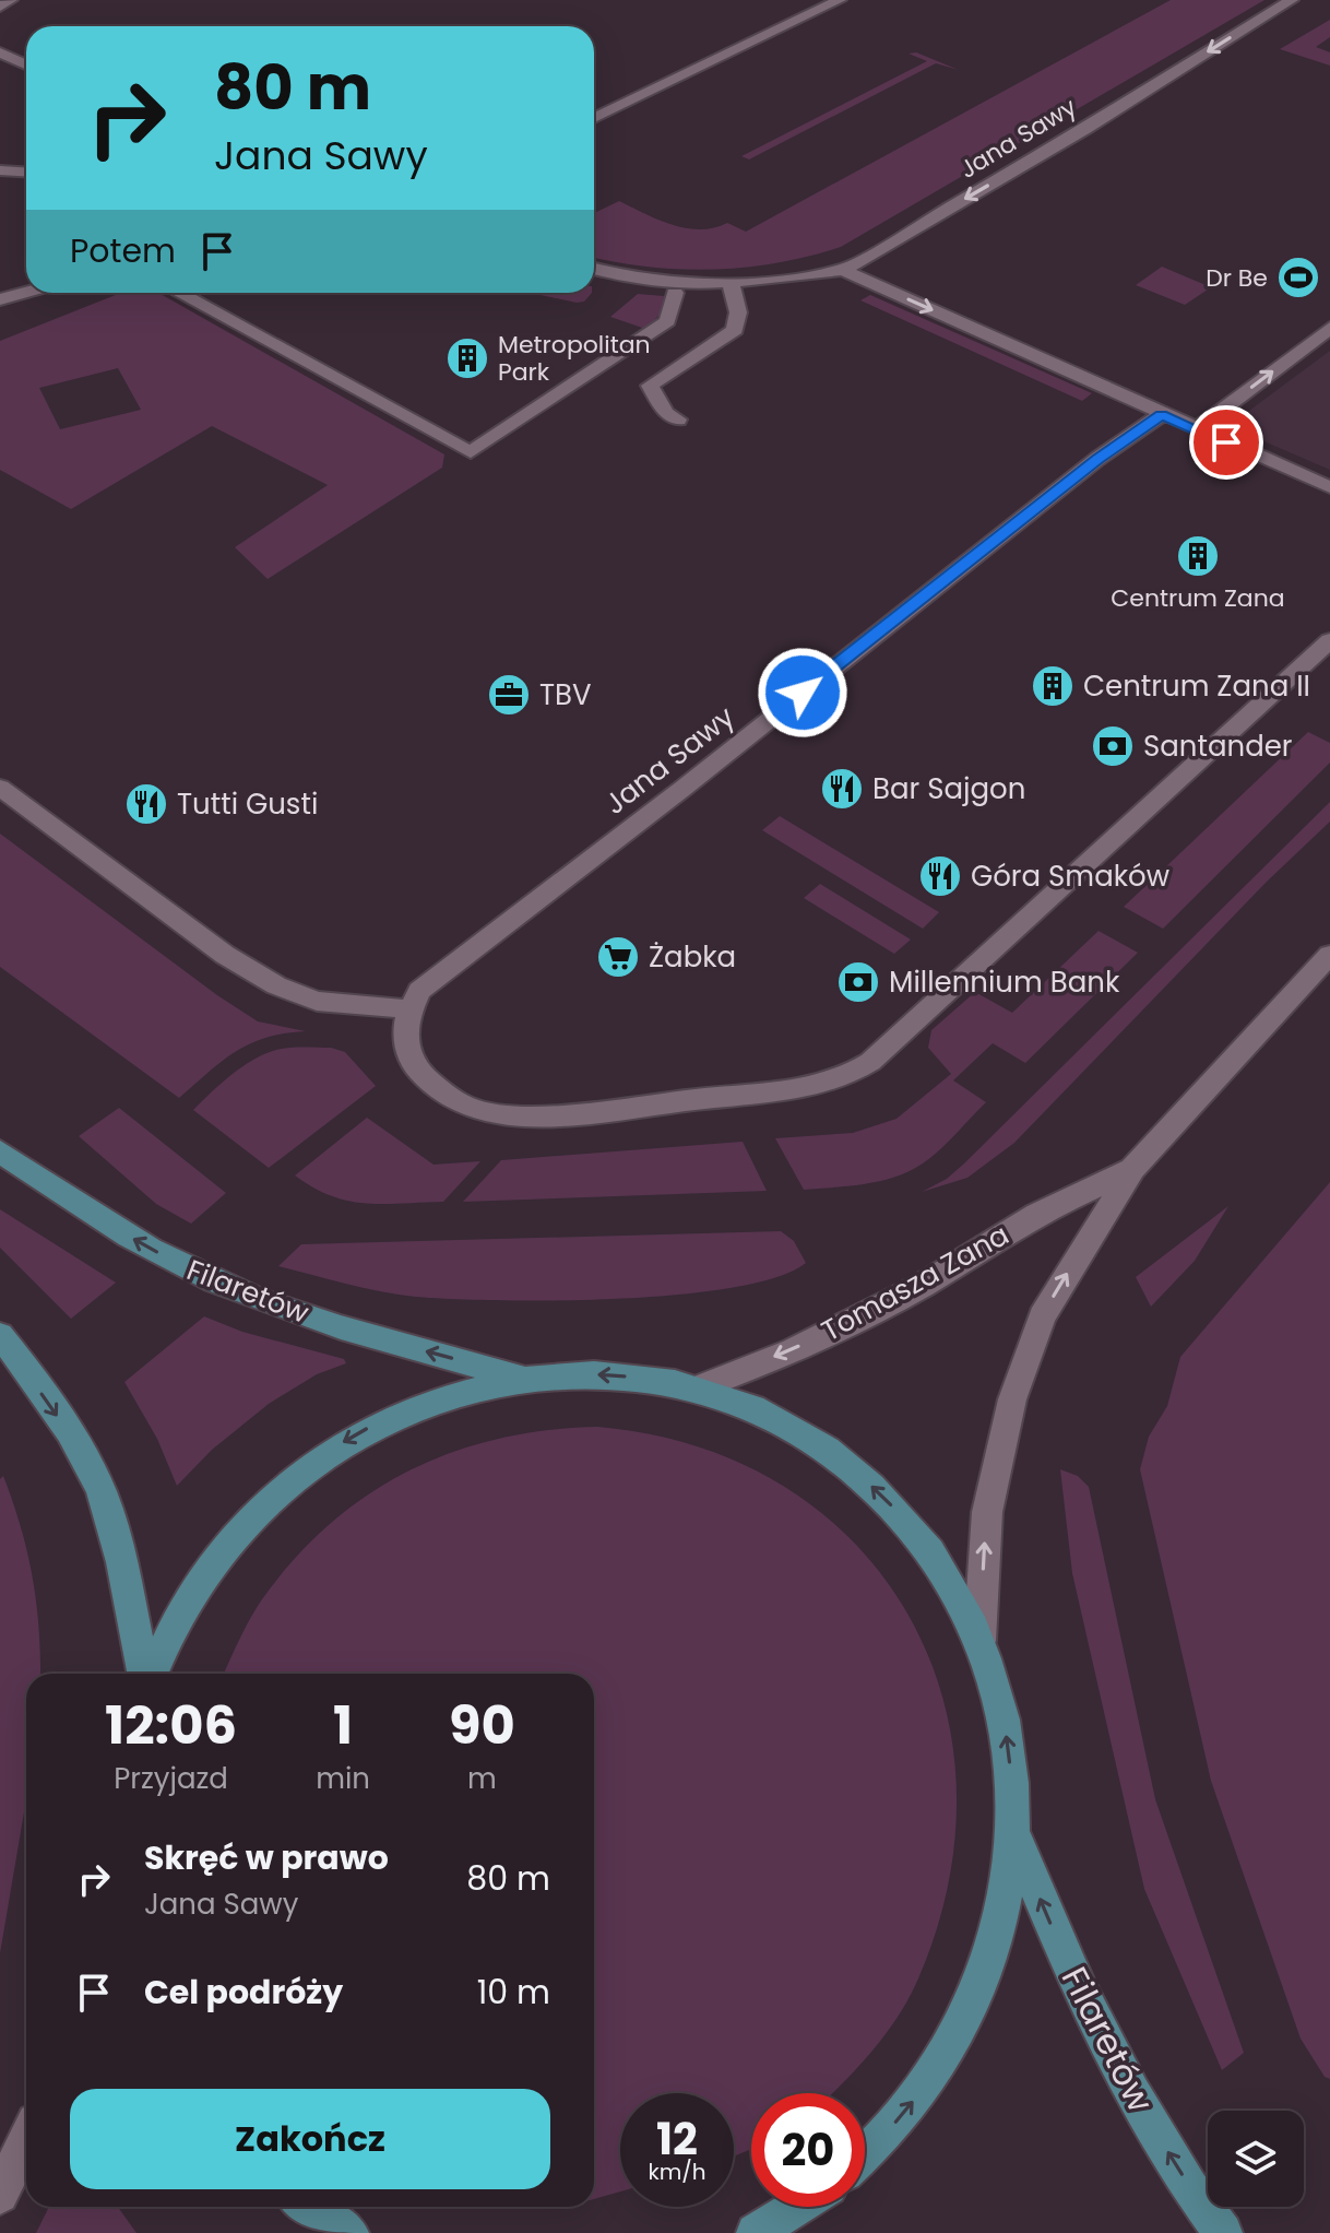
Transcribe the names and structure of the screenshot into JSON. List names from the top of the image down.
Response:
{
  "streets": {
    "main road": ["Filaretów"],
    "street": ["Jana Sawy", "Tomasza Zana"]
  },
  "one_way": ["Jana Sawy", "Filaretów"],
  "places": {
    "sports": ["Dr Be"],
    "building": ["Metropolitan Park", "Centrum Zana", "Centrum Zana II"],
    "office": ["TBV"],
    "bank": ["Santander", "Millennium Bank"],
    "restaurant": ["Bar Sajgon", "Tutti Gusti", "Góra Smaków"],
    "supermarket": ["Żabka"]
  },
  "page": {
    "turn": ["80 m", "Jana Sawy"],
    "then": "Potem",
    "eta": [
      "12:06",
      "Przyjazd",
      "1",
      "min",
      "90",
      "m"
    ],
    "list": [
      {
        "name": "Skręć w prawo",
        "note": "Jana Sawy",
        "value": "80 m"
      },
      {
        "name": "Cel podróży",
        "value": "10 m"
      }
    ],
    "buttons": "Zakończ",
    "speed": "12 km/h",
    "limit": "20"
  }
}
